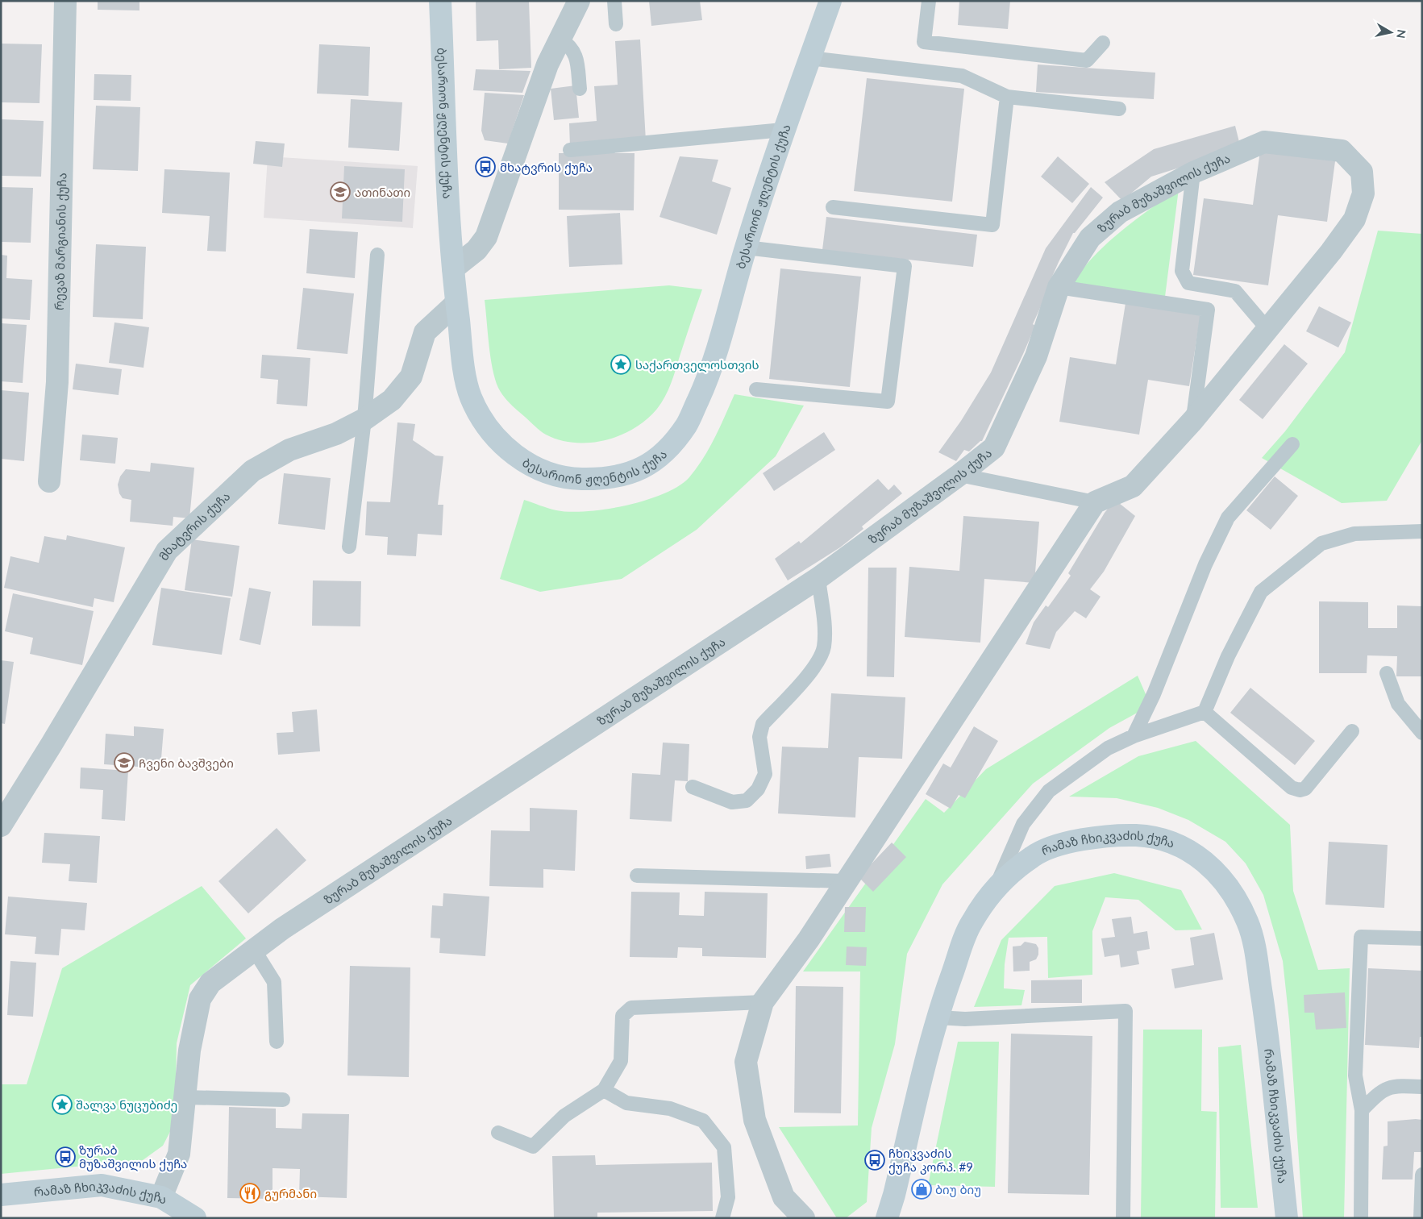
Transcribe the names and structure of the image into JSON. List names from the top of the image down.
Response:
{
  "streets": {
    "street": [
      "ბესარიონ ჟღენტის ქუჩა",
      "ზურაბ მუზაშვილის ქუჩა",
      "რევაზ მარგიანის ქუჩა",
      "მხატვრის ქუჩა",
      "რამაზ ჩხიკვაძის ქუჩა"
    ]
  },
  "crossings": [
    ["ბესარიონ ჟღენტის ქუჩა", "მხატვრის ქუჩა"],
    ["ზურაბ მუზაშვილის ქუჩა", "რამაზ ჩხიკვაძის ქუჩა"]
  ],
  "places": {
    "bus stop": ["მხატვრის ქუჩა", "ზურაბ მუზაშვილის ქუჩა", "ჩხიკვაძის ქუჩა კორპ. #9"],
    "school or university": ["ათინათი", "Ჩვენი ბავშვები"],
    "place": ["საქართველოსთვის", "შალვა ნუცუბიძე"],
    "shop": ["ბიუ ბიუ"],
    "restaurant": ["გურმანი"]
  },
  "north": "right"
}
